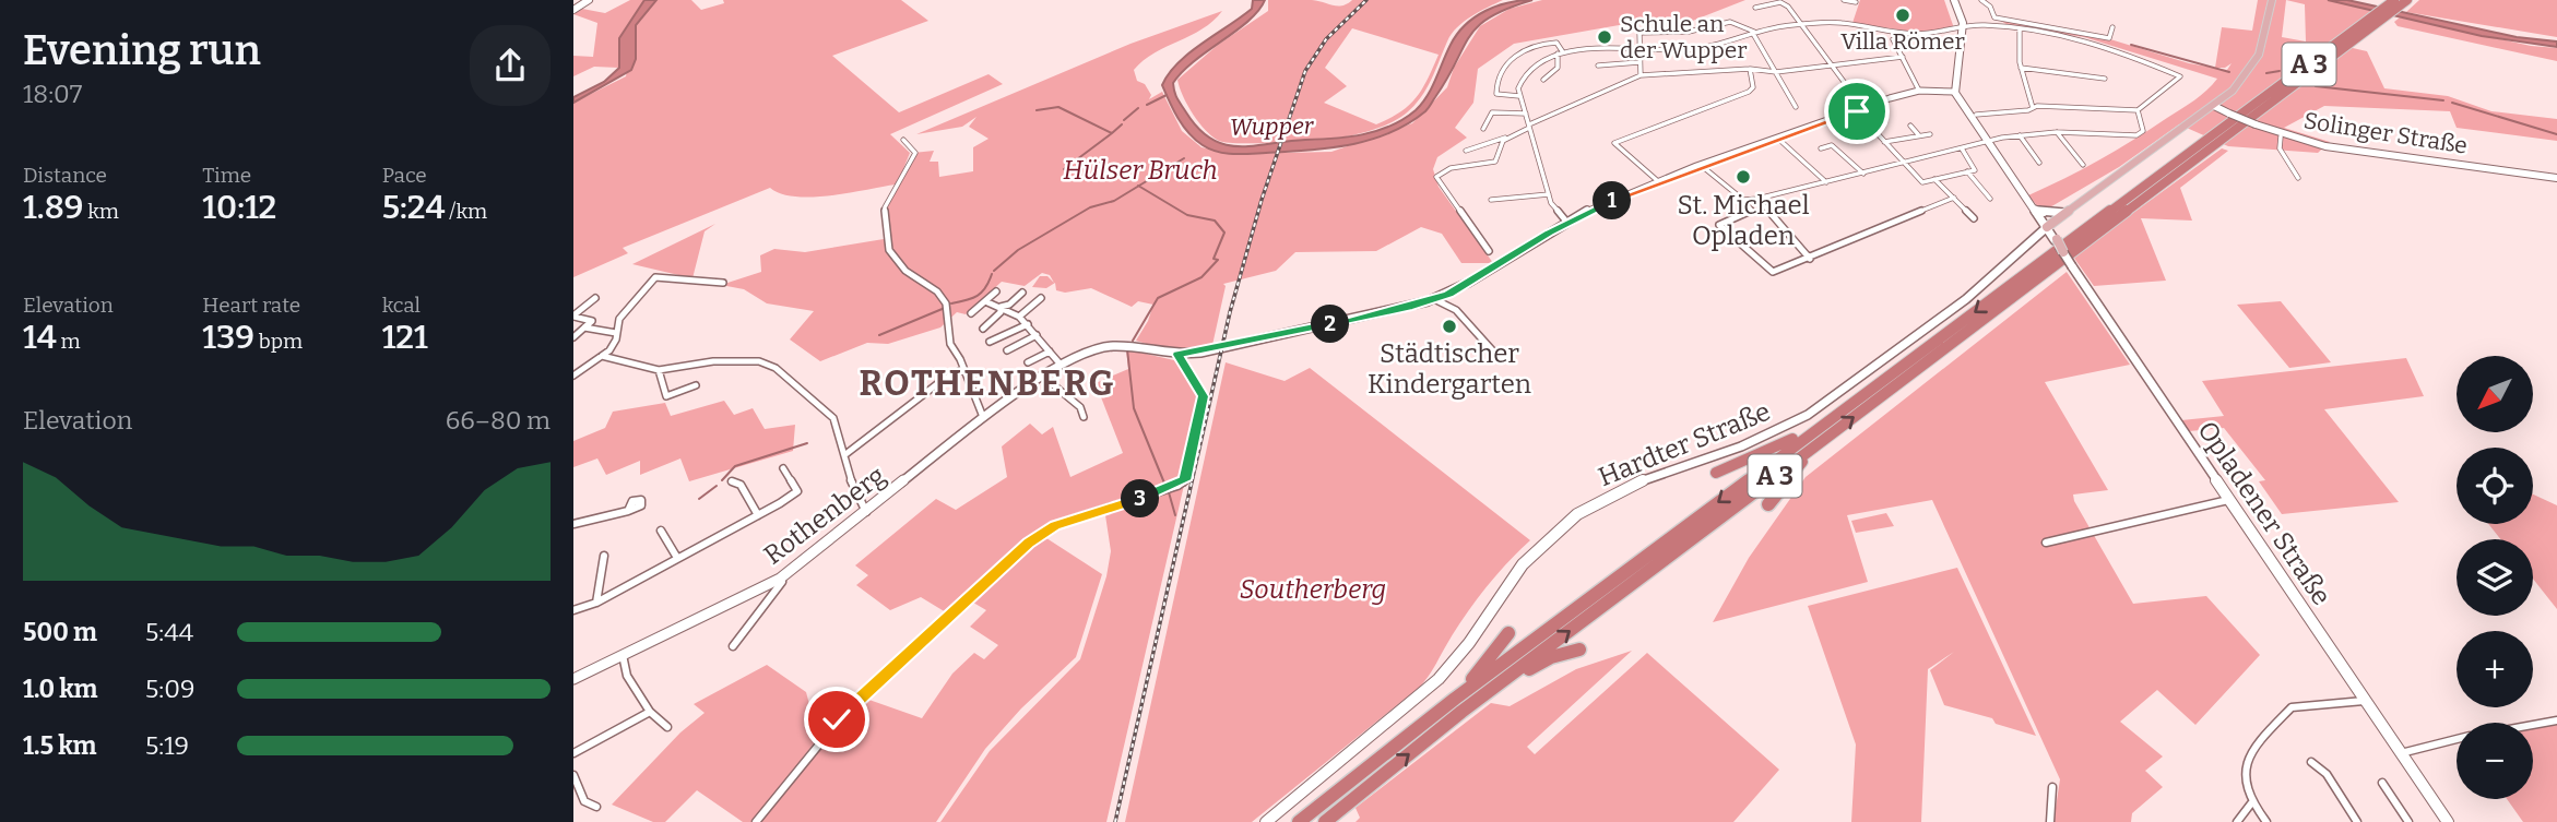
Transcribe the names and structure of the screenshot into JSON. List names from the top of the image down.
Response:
{
  "streets": {
    "highway": ["A 3"],
    "main road": ["Solinger Straße", "Hardter Straße", "Opladener Straße"],
    "street": ["Rothenberg"]
  },
  "districts": ["ROTHENBERG"],
  "water": ["Wupper"],
  "parks": ["Hülser Bruch", "Southerberg"],
  "places": [
    "Villa Römer",
    "Schule an der Wupper",
    "St. Michael Opladen",
    "Städtischer Kindergarten"
  ],
  "north": "bottom left",
  "page": {
    "heading": ["Evening run", "18:07"],
    "stats": [
      ["Distance", "1.89 km"],
      ["Time", "10:12"],
      ["Pace", "5:24 /km"],
      ["Elevation", "14 m"],
      ["Heart rate", "139 bpm"],
      ["kcal", "121"]
    ],
    "pins": ["1", "2", "3"],
    "map_buttons": ["+", "−"],
    "chart": ["Elevation", "66–80 m"],
    "list": [
      {
        "name": "500 m",
        "note": "5:44"
      },
      {
        "name": "1.0 km",
        "note": "5:09"
      },
      {
        "name": "1.5 km",
        "note": "5:19"
      }
    ]
  }
}
